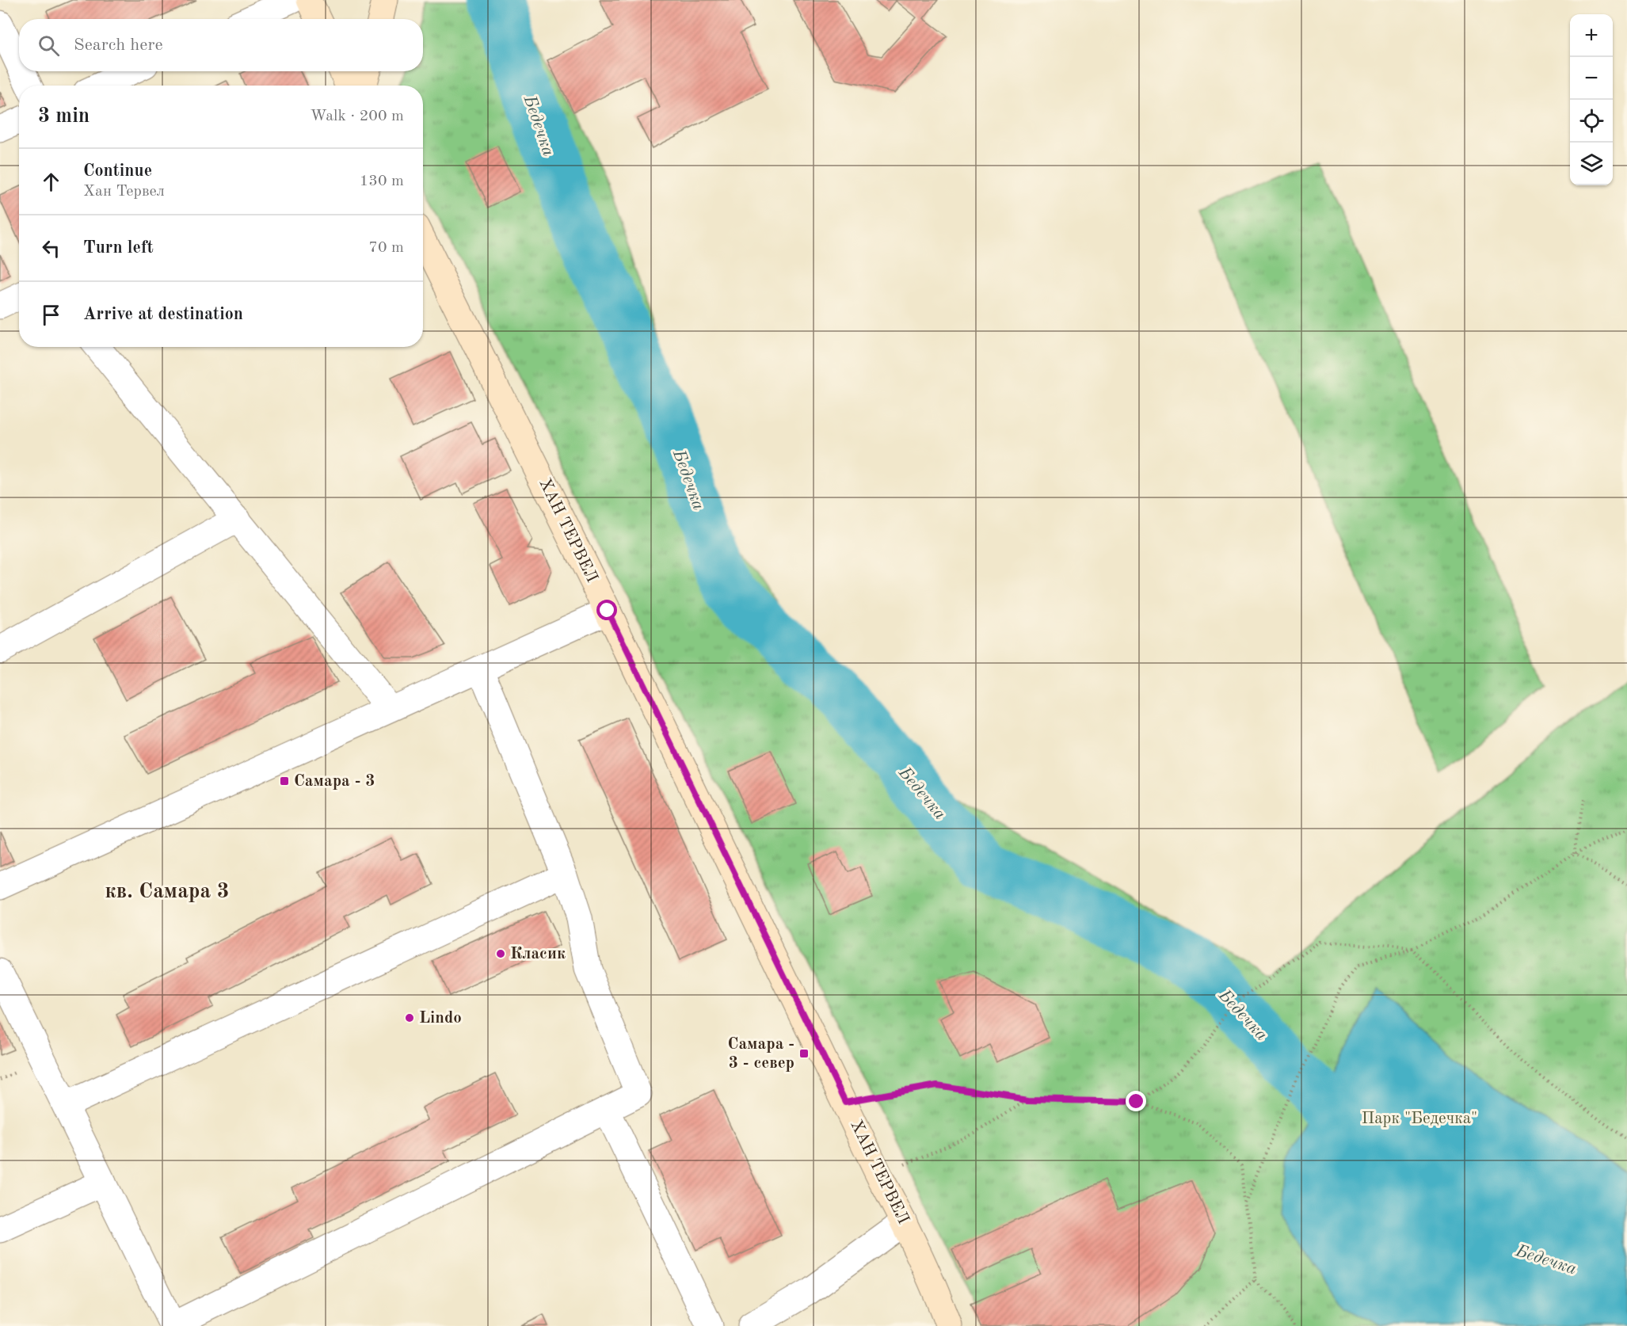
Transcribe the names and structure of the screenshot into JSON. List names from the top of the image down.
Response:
{
  "streets": {
    "street": ["ХАН ТЕРВЕЛ"]
  },
  "districts": ["кв. Самара 3"],
  "water": ["Бедечка"],
  "parks": ["Парк \"Бедечка\""],
  "places": {
    "transit": ["Самара - 3", "Самара - 3 - север"],
    "other": ["Класик", "Lindo"]
  },
  "page": {
    "map_buttons": ["+", "−"],
    "search": "Search here",
    "heading": ["3 min", "Walk · 200 m"],
    "list": [
      ["Continue", "Хан Тервел", "130 m"],
      ["Turn left", "70 m"],
      "Arrive at destination"
    ]
  }
}
